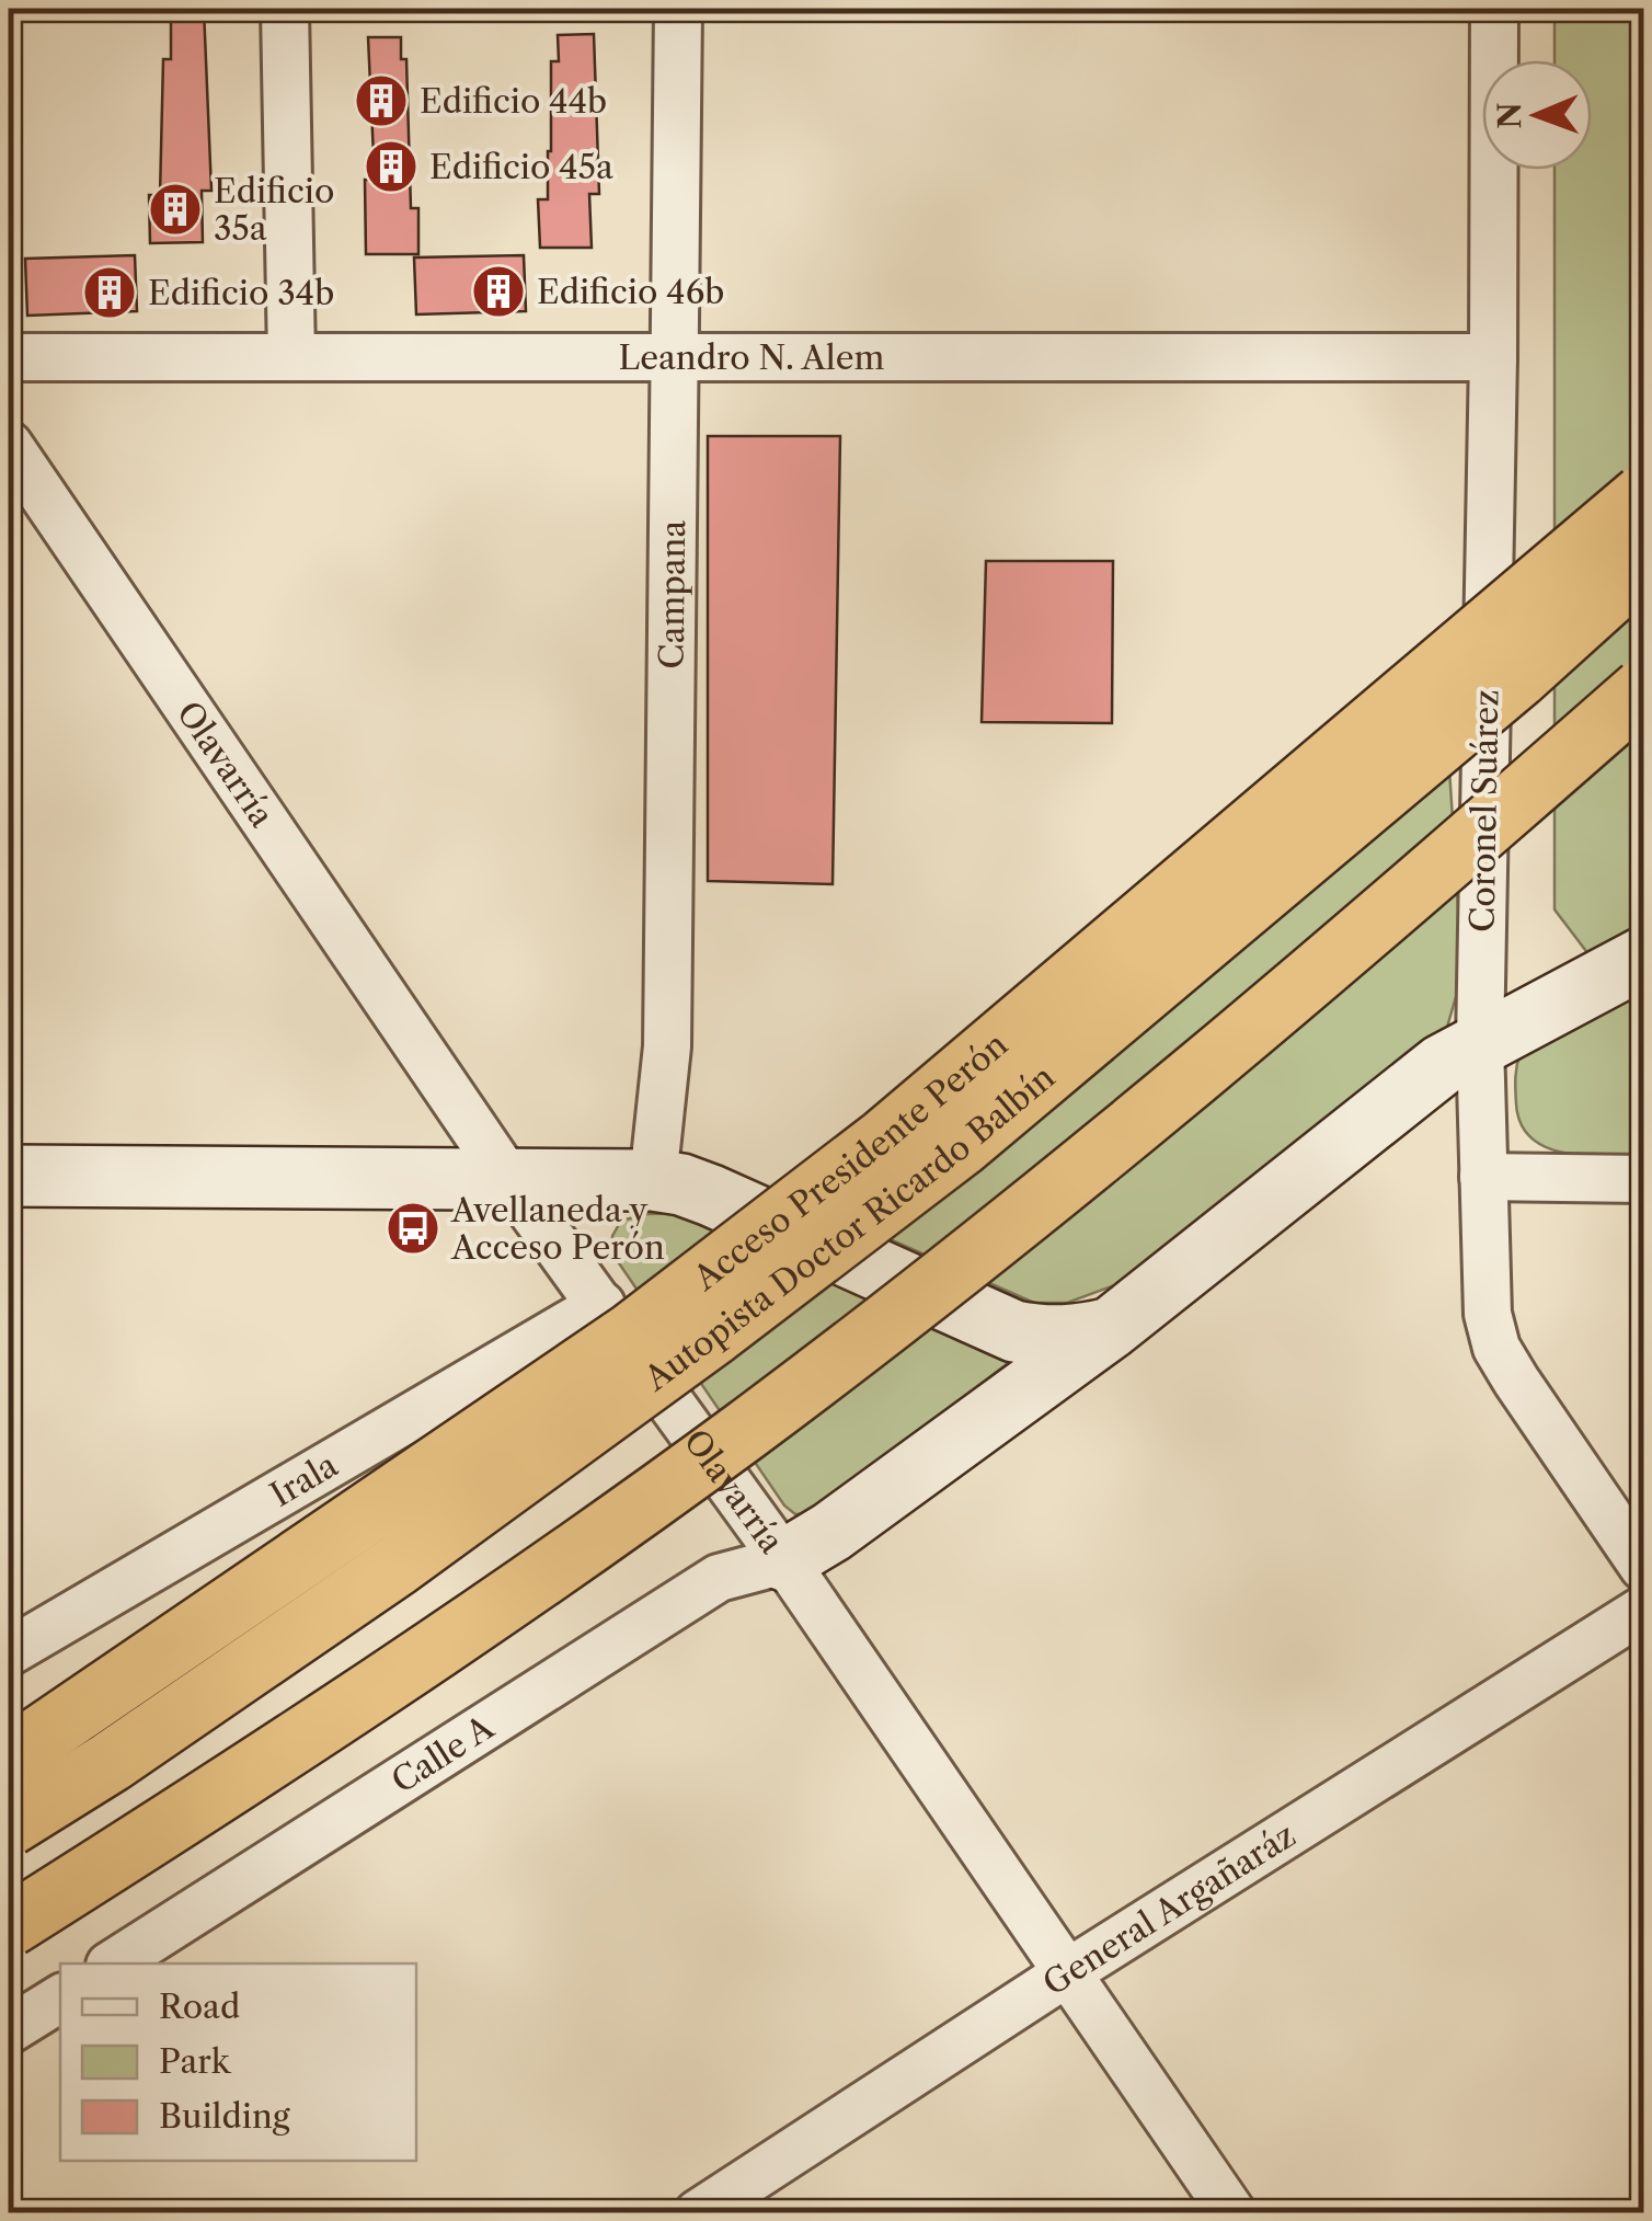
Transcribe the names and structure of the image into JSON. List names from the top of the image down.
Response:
{
  "streets": {
    "highway": ["Acceso Presidente Perón", "Autopista Doctor Ricardo Balbín"],
    "street": [
      "Leandro N. Alem",
      "Campana",
      "Olavarría",
      "Coronel Suárez",
      "Irala",
      "Calle A",
      "General Argañaráz"
    ]
  },
  "crossings": [
    ["Leandro N. Alem", "Campana"],
    ["Leandro N. Alem", "Coronel Suárez"],
    ["Olavarría", "Irala"],
    ["Olavarría", "Calle A"],
    ["Olavarría", "General Argañaráz"]
  ],
  "places": {
    "building": [
      "Edificio 44b",
      "Edificio 45a",
      "Edificio 35a",
      "Edificio 46b",
      "Edificio 34b"
    ],
    "bus stop": ["Avellaneda y Acceso Perón"]
  },
  "legend": ["Road", "Park", "Building"],
  "north": "left"
}
